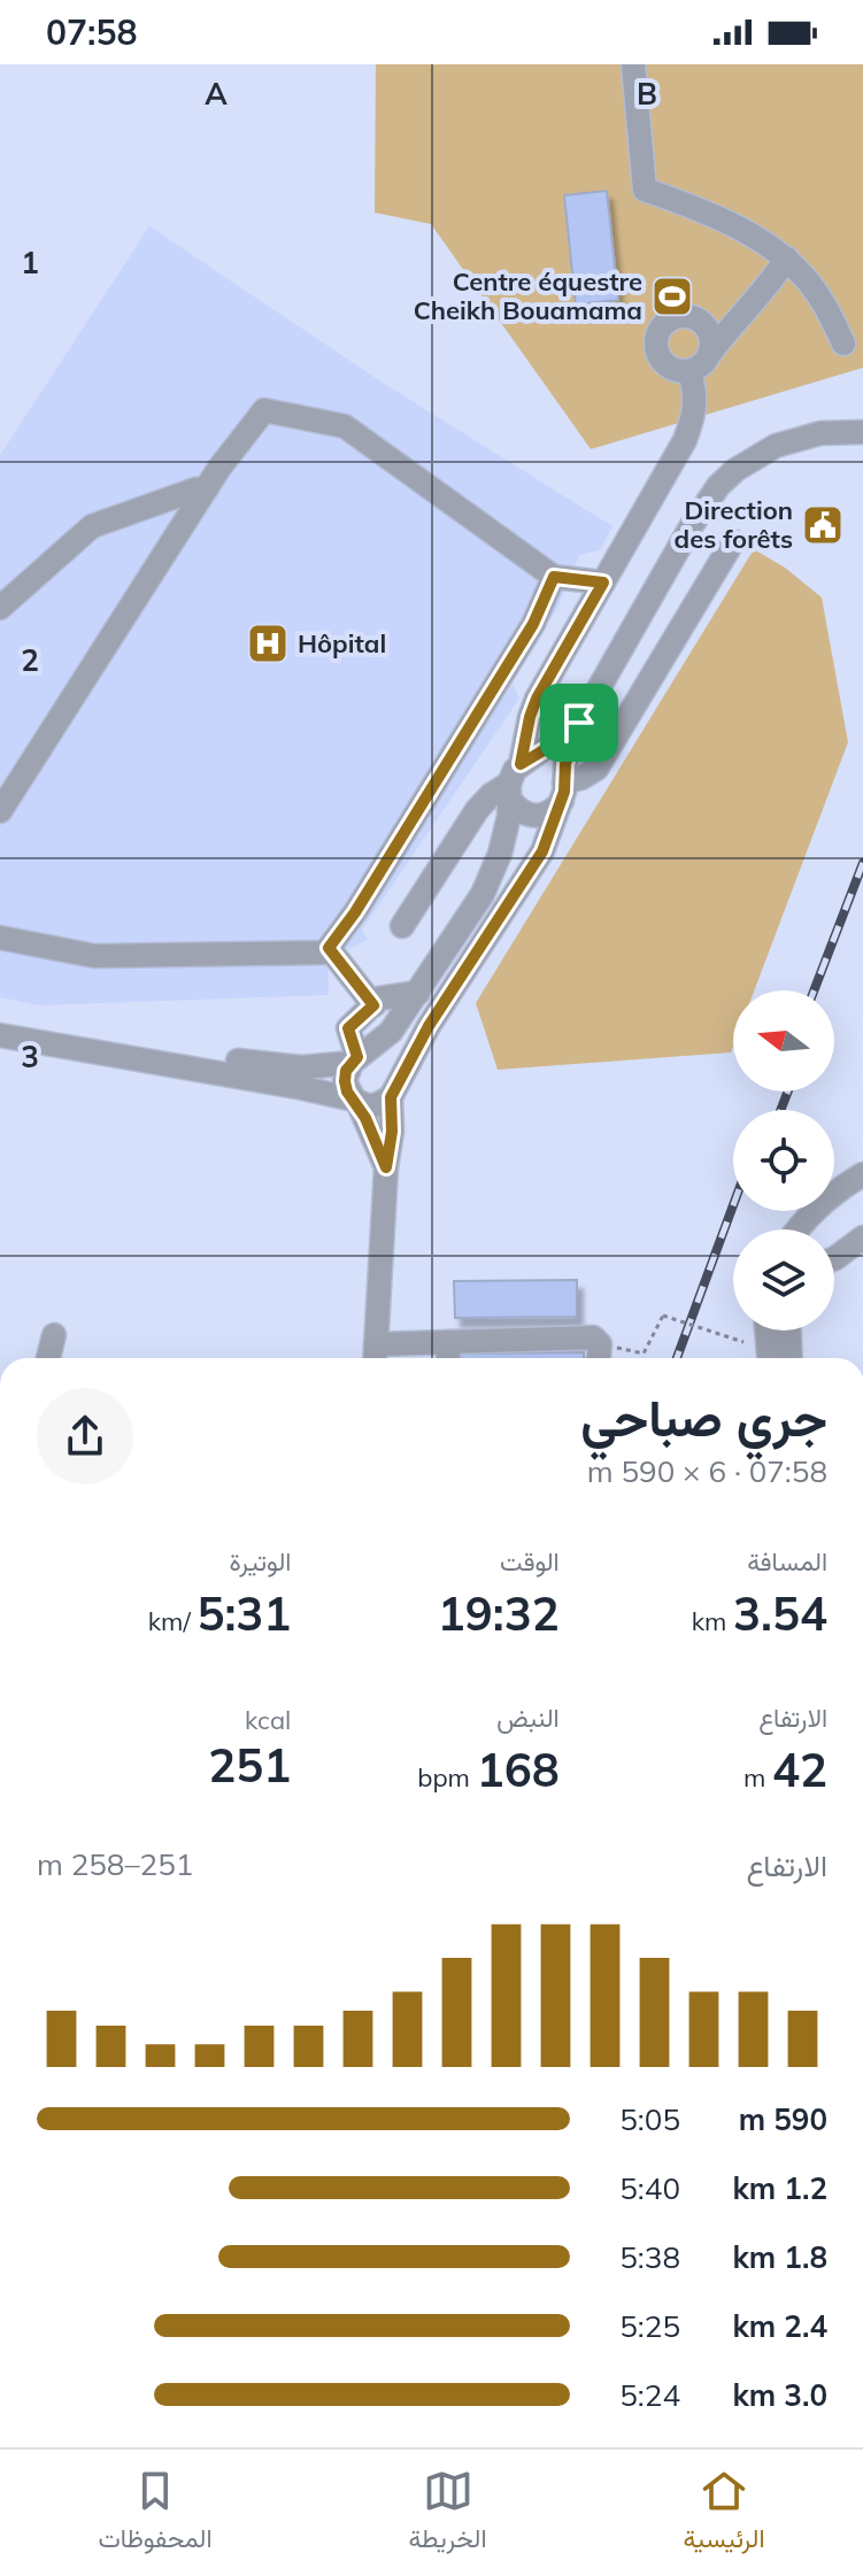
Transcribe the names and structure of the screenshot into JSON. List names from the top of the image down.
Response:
{
  "places": {
    "sports": ["Centre équestre Cheikh Bouamama"],
    "public building": ["Direction des forêts"],
    "hospital": ["Hôpital"]
  },
  "north": "left",
  "page": {
    "status": "07:58",
    "heading": ["جري صباحي", "07:58 · 6 × 590 m"],
    "stats": [
      ["المسافة", "3.54 km"],
      ["الوقت", "19:32"],
      ["الوتيرة", "5:31 /km"],
      ["الارتفاع", "42 m"],
      ["النبض", "168 bpm"],
      ["kcal", "251"]
    ],
    "chart": ["الارتفاع", "251–258 m"],
    "list": [
      {
        "name": "590 m",
        "note": "5:05"
      },
      {
        "name": "1.2 km",
        "note": "5:40"
      },
      {
        "name": "1.8 km",
        "note": "5:38"
      },
      {
        "name": "2.4 km",
        "note": "5:25"
      },
      {
        "name": "3.0 km",
        "note": "5:24"
      }
    ],
    "tabs": ["الرئيسية", "الخريطة", "المحفوظات"]
  },
  "grid": {
    "columns": ["A", "B"],
    "rows": ["1", "2", "3"]
  }
}
